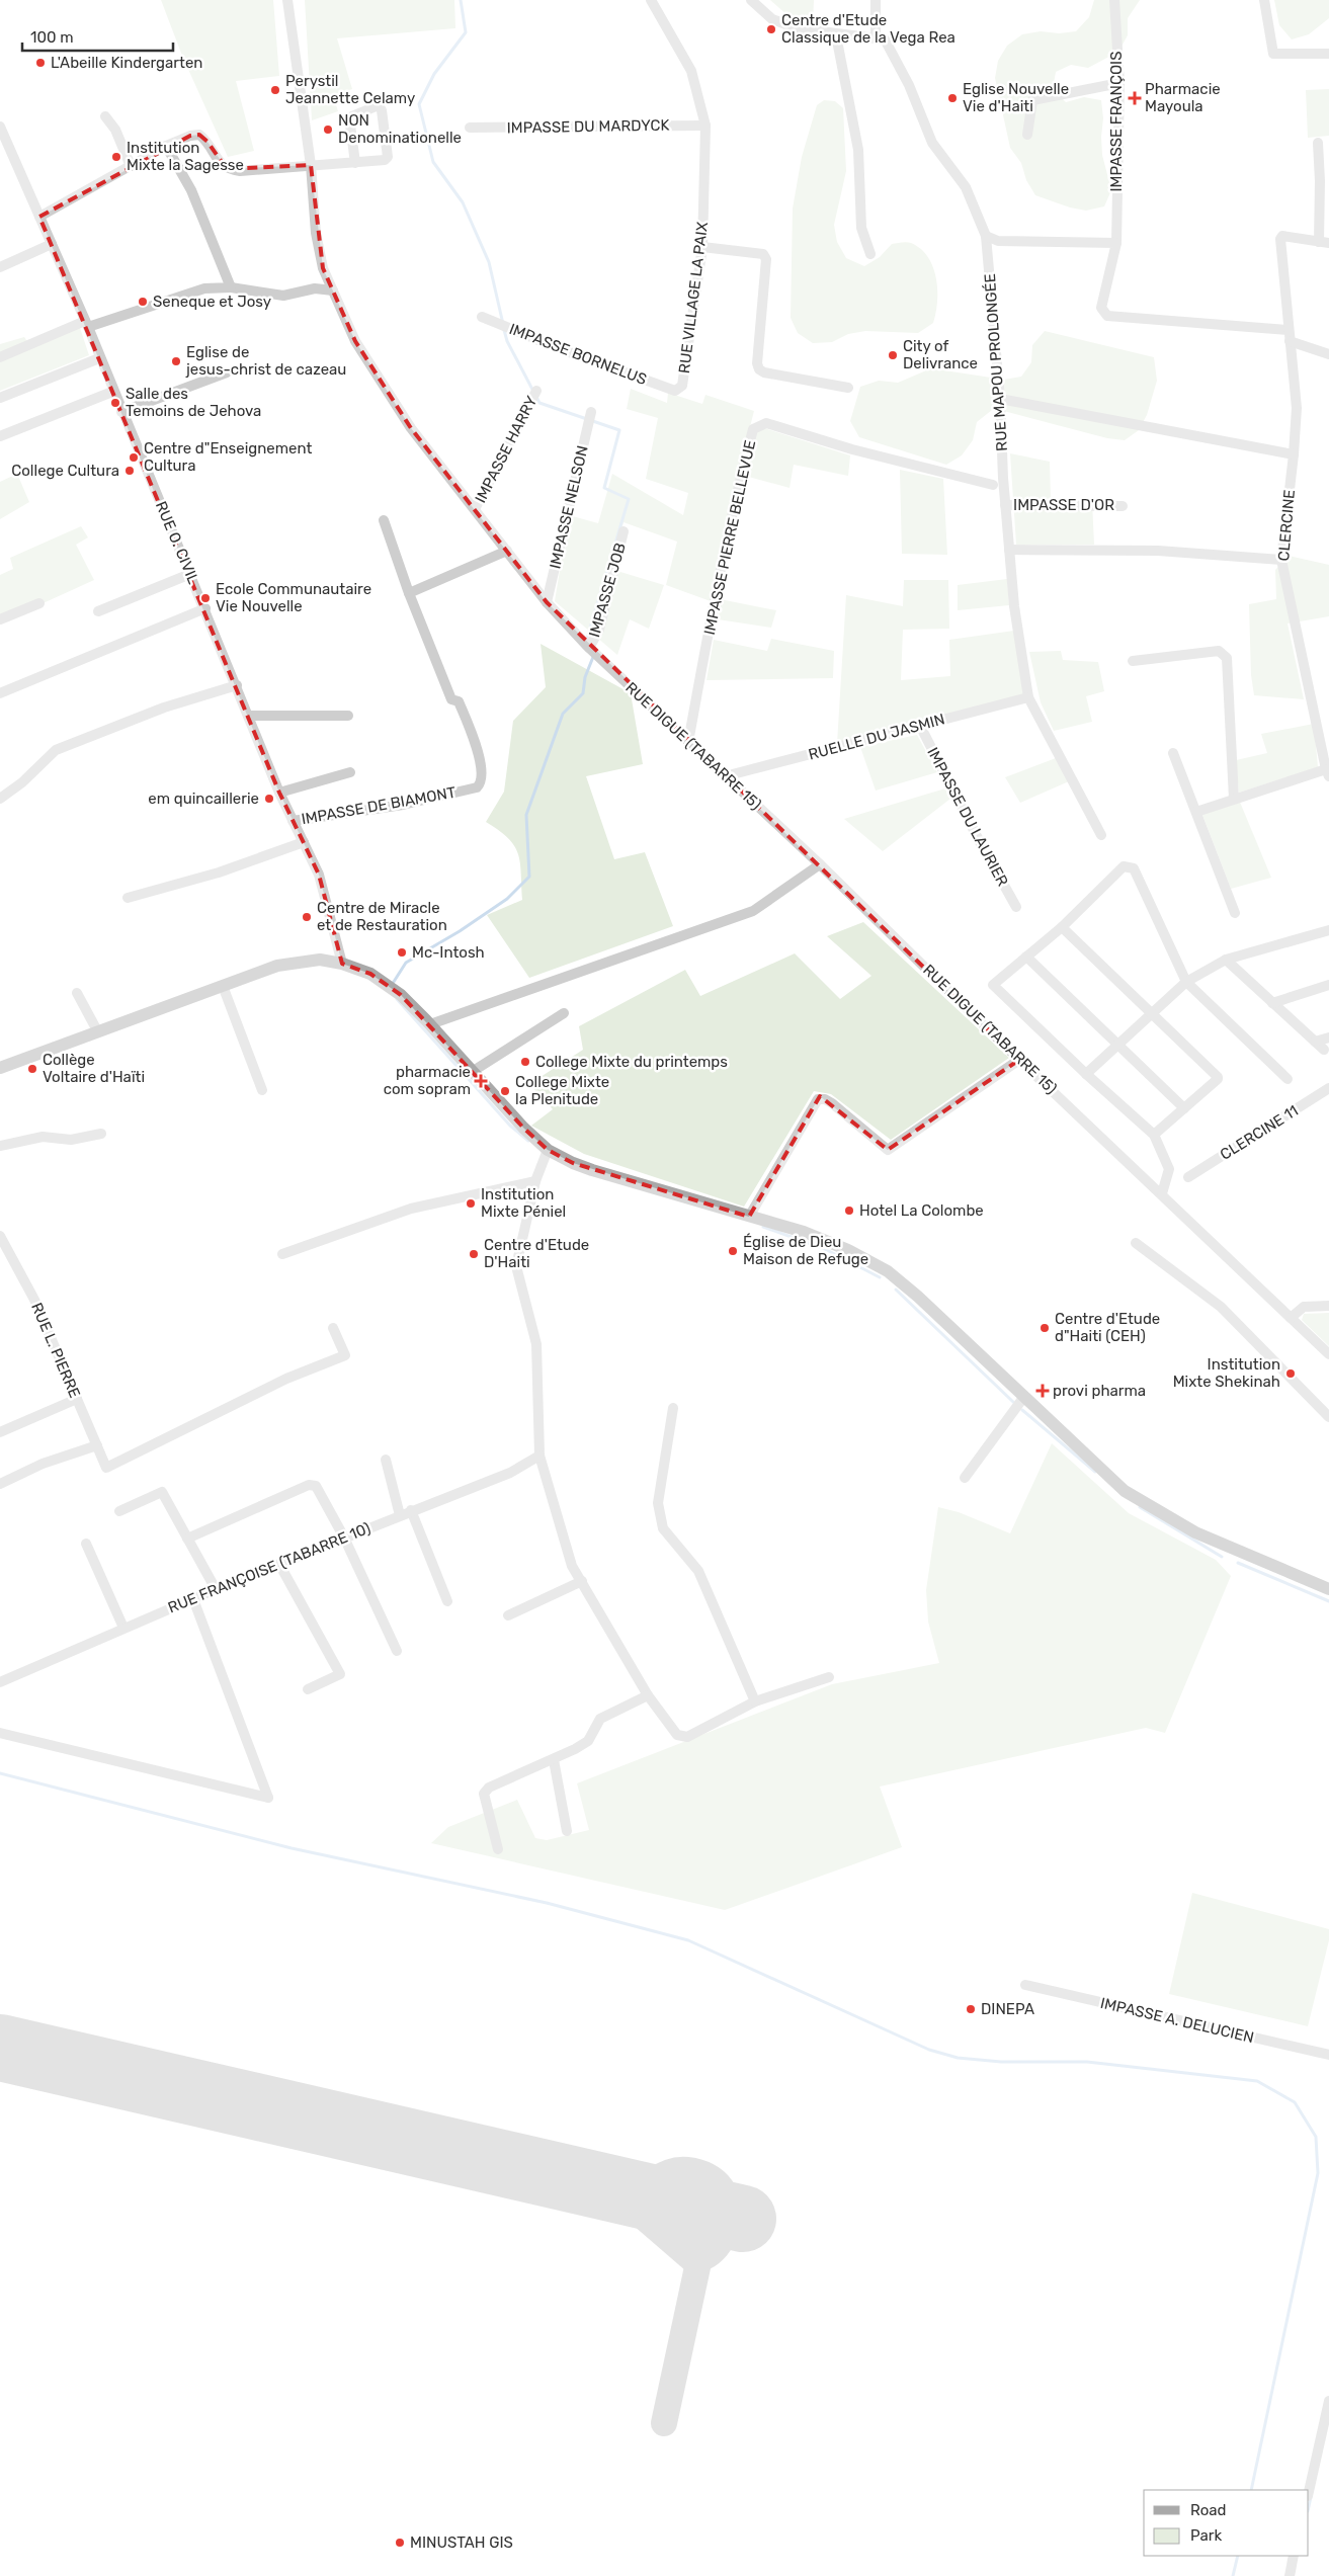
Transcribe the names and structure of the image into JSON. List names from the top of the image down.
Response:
{
  "streets": {
    "street": [
      "IMPASSE FRANÇOIS",
      "IMPASSE DU MARDYCK",
      "RUE VILLAGE LA PAIX",
      "IMPASSE BORNELUS",
      "RUE MAPOU PROLONGÉE",
      "IMPASSE HARRY",
      "IMPASSE D'OR",
      "IMPASSE NELSON",
      "CLERCINE",
      "IMPASSE PIERRE BELLEVUE",
      "RUE O. CIVIL",
      "IMPASSE JOB",
      "RUELLE DU JASMIN",
      "RUE DIGUE (TABARRE 15)",
      "IMPASSE DE BIAMONT",
      "IMPASSE DU LAURIER",
      "CLERCINE 11",
      "RUE L. PIERRE",
      "RUE FRANÇOISE (TABARRE 10)",
      "IMPASSE A. DELUCIEN"
    ]
  },
  "crossings": [
    ["IMPASSE FRANÇOIS", "CLERCINE"],
    ["IMPASSE DU MARDYCK", "RUE VILLAGE LA PAIX"],
    ["RUE VILLAGE LA PAIX", "IMPASSE BORNELUS"],
    ["RUE MAPOU PROLONGÉE", "IMPASSE D'OR"],
    ["RUE MAPOU PROLONGÉE", "RUELLE DU JASMIN"],
    ["IMPASSE HARRY", "RUE DIGUE (TABARRE 15)"],
    ["IMPASSE NELSON", "RUE DIGUE (TABARRE 15)"],
    ["IMPASSE PIERRE BELLEVUE", "RUE DIGUE (TABARRE 15)"],
    ["RUE O. CIVIL", "IMPASSE DE BIAMONT"],
    ["IMPASSE JOB", "RUE DIGUE (TABARRE 15)"],
    ["RUELLE DU JASMIN", "RUE DIGUE (TABARRE 15)"],
    ["RUELLE DU JASMIN", "IMPASSE DU LAURIER"]
  ],
  "places": {
    "other": [
      "Centre d'Etude Classique de la Vega Rea",
      "L'Abeille Kindergarten",
      "Perystil Jeannette Celamy",
      "Eglise Nouvelle Vie d'Haiti",
      "NON Denominationelle",
      "Institution Mixte la Sagesse",
      "Seneque et Josy",
      "City of Delivrance",
      "Eglise de jesus-christ de cazeau",
      "Salle des Temoins de Jehova",
      "Centre d\"Enseignement Cultura",
      "College Cultura",
      "Ecole Communautaire Vie Nouvelle",
      "em quincaillerie",
      "Centre de Miracle et de Restauration",
      "Mc-Intosh",
      "College Mixte du printemps",
      "Collège Voltaire d'Haïti",
      "College Mixte la Plenitude",
      "Institution Mixte Péniel",
      "Hotel La Colombe",
      "Église de Dieu Maison de Refuge",
      "Centre d'Etude D'Haiti",
      "Centre d'Etude d\"Haiti (CEH)",
      "Institution Mixte Shekinah",
      "DINEPA",
      "MINUSTAH GIS"
    ],
    "health": ["Pharmacie Mayoula", "pharmacie com sopram", "provi pharma"]
  },
  "legend": ["Road", "Park"],
  "scale_bar": "100 m"
}
